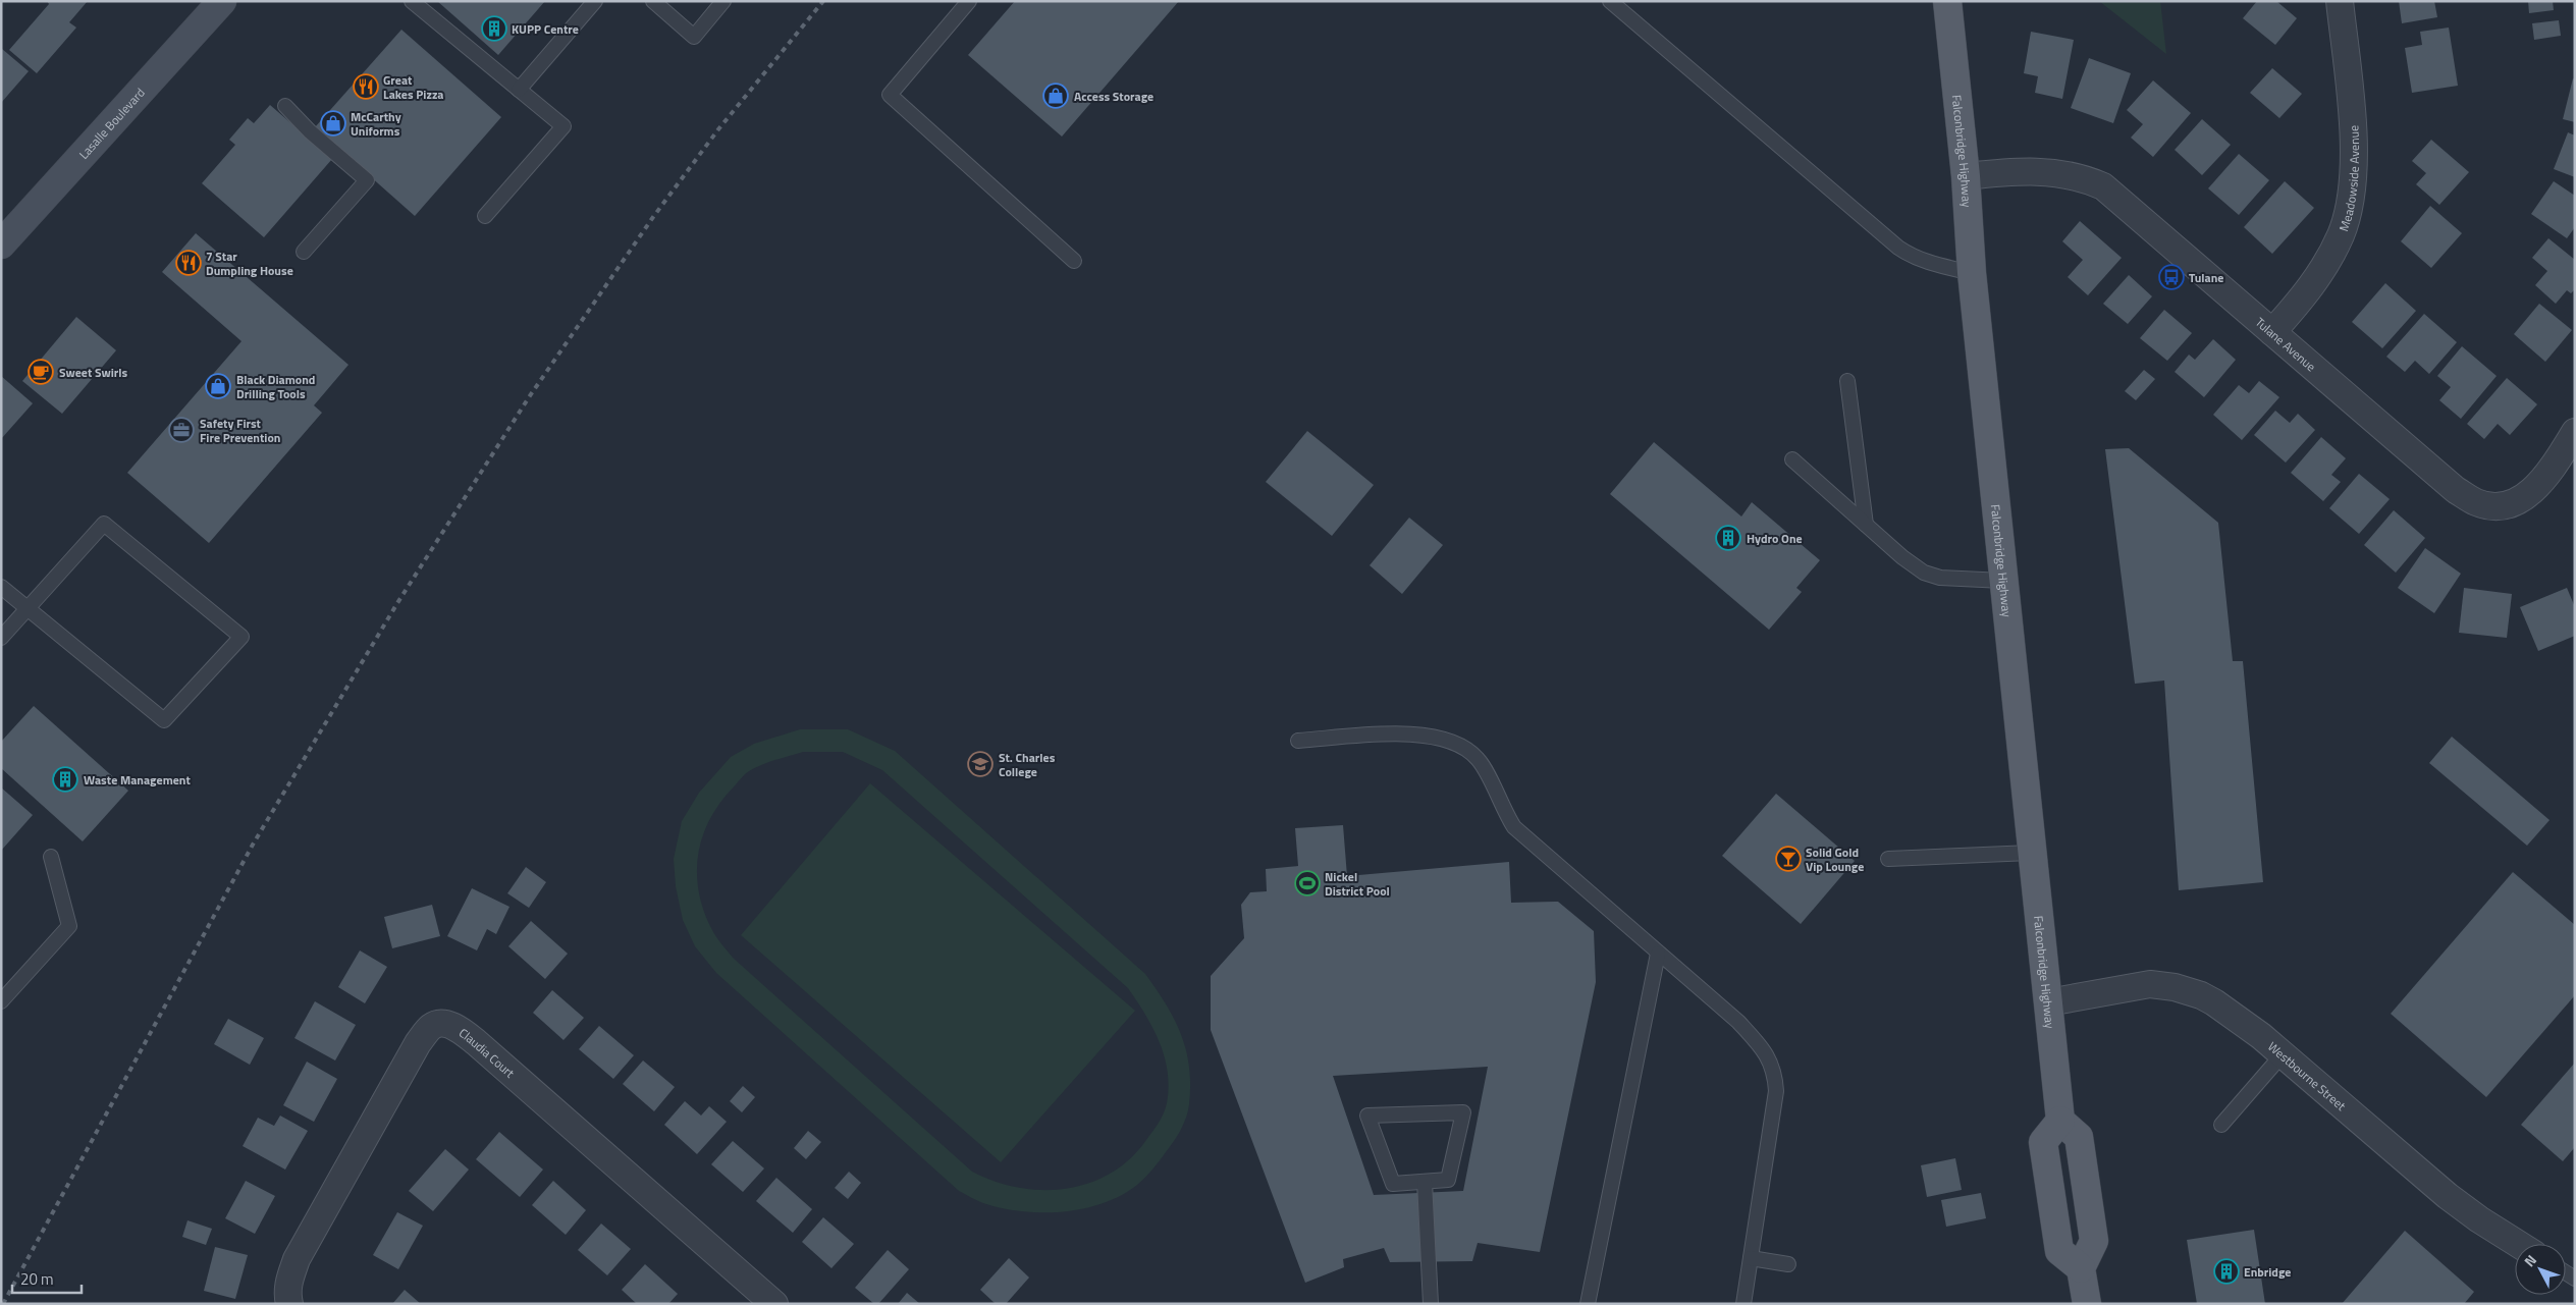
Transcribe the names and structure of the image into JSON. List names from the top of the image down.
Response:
{
  "streets": {
    "main road": ["Lasalle Boulevard", "Falconbridge Highway"],
    "street": [
      "Meadowside Avenue",
      "Tulane Avenue",
      "Claudia Court",
      "Westbourne Street"
    ]
  },
  "crossings": [
    ["Falconbridge Highway", "Tulane Avenue"],
    ["Falconbridge Highway", "Westbourne Street"],
    ["Meadowside Avenue", "Tulane Avenue"]
  ],
  "places": {
    "building": [
      "KUPP Centre",
      "Hydro One",
      "Waste Management",
      "Enbridge"
    ],
    "restaurant": ["Great Lakes Pizza", "7 Star Dumpling House"],
    "shop": ["Access Storage", "McCarthy Uniforms", "Black Diamond Drilling Tools"],
    "bus stop": ["Tulane"],
    "cafe": ["Sweet Swirls"],
    "office": ["Safety First Fire Prevention"],
    "school or university": ["St. Charles College"],
    "bar": ["Solid Gold Vip Lounge"],
    "sports": ["Nickel District Pool"]
  },
  "scale_bar": "20 m",
  "north": "top left"
}
